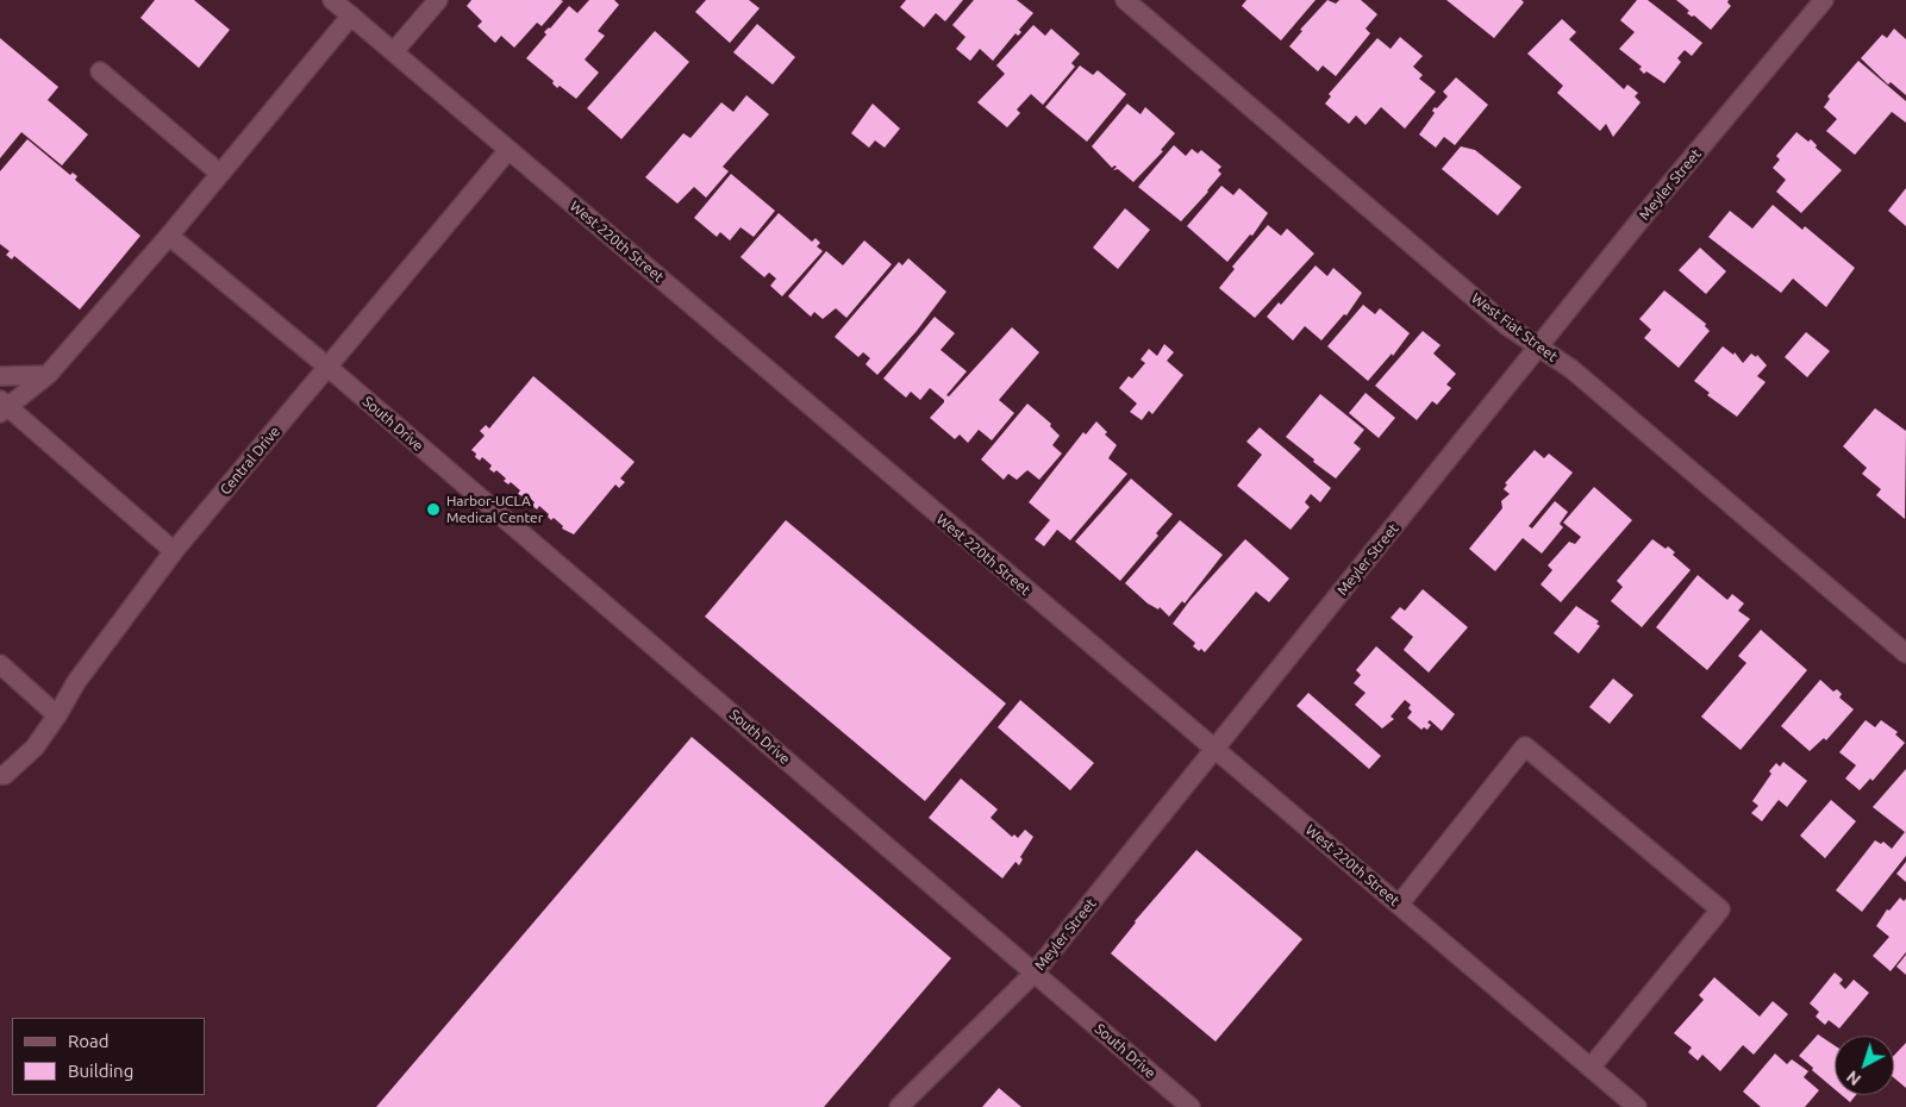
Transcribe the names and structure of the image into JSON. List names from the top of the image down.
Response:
{
  "streets": {
    "street": [
      "Meyler Street",
      "West 220th Street",
      "West Fiat Street",
      "South Drive",
      "Central Drive"
    ]
  },
  "crossings": [
    ["Meyler Street", "West 220th Street"],
    ["Meyler Street", "West Fiat Street"],
    ["Meyler Street", "South Drive"],
    ["West 220th Street", "Central Drive"],
    ["South Drive", "Central Drive"]
  ],
  "places": ["Harbor-UCLA Medical Center"],
  "legend": ["Road", "Building"],
  "north": "bottom left"
}
